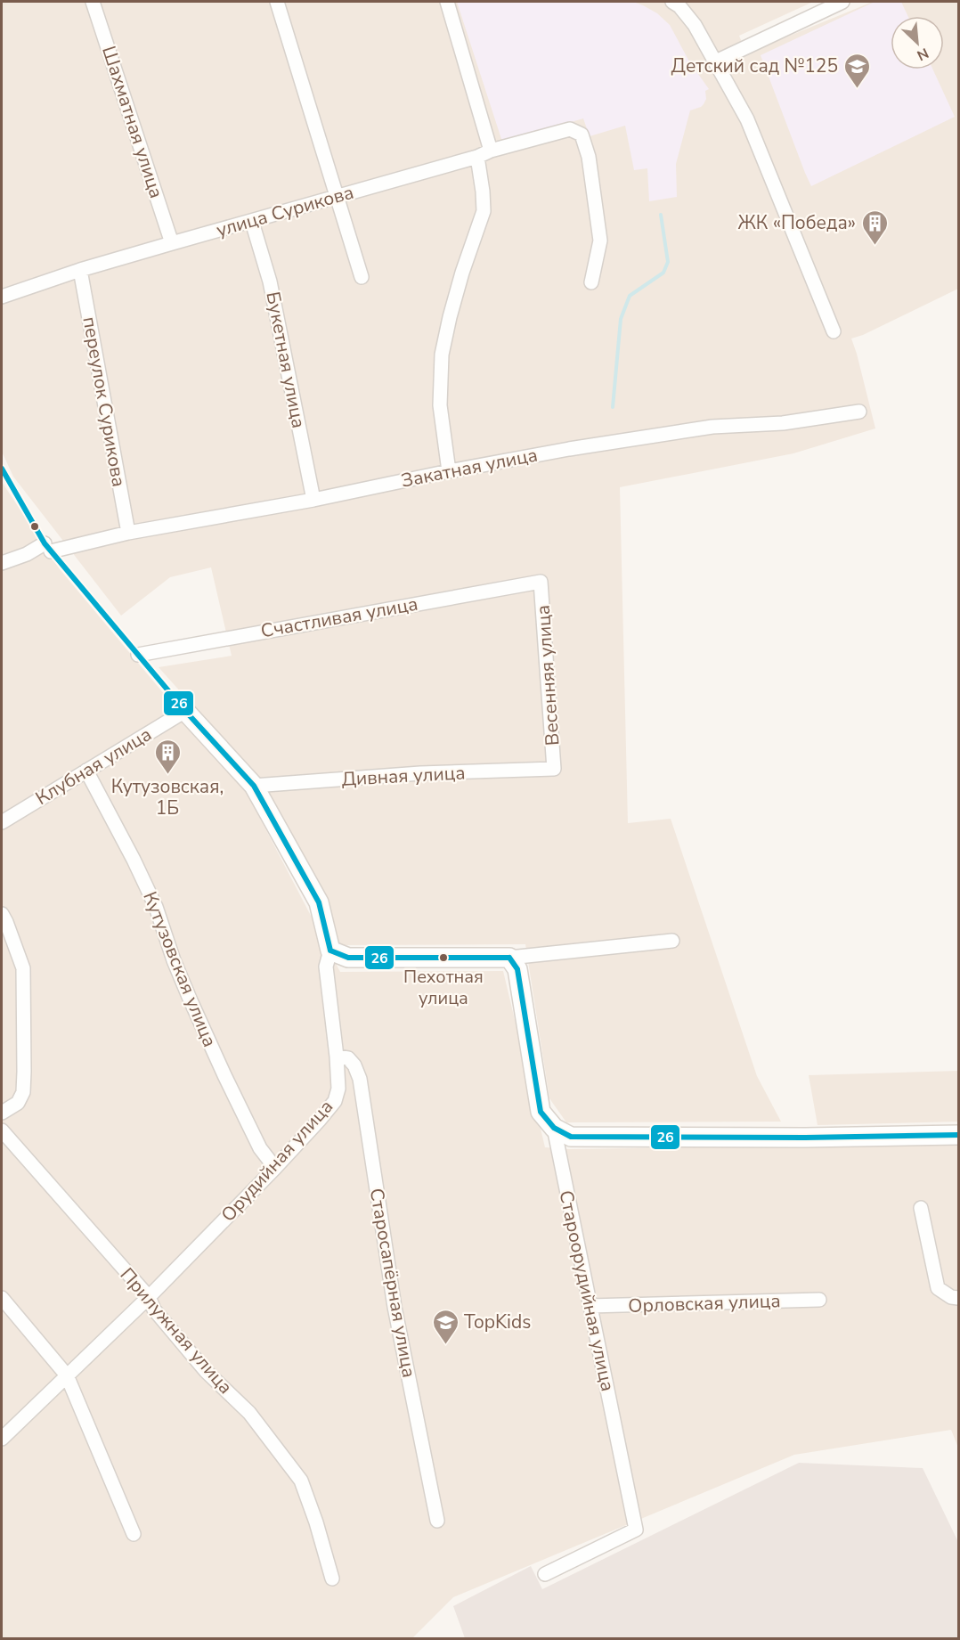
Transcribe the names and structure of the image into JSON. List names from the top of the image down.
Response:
{
  "streets": {
    "street": [
      "Шахматная улица",
      "улица Сурикова",
      "Букетная улица",
      "переулок Сурикова",
      "Закатная улица",
      "Счастливая улица",
      "Весенняя улица",
      "Клубная улица",
      "Дивная улица",
      "Кутузовская улица",
      "Орудийная улица",
      "Старосапёрная улица",
      "Староорудийная улица",
      "Орловская улица",
      "Прилужная улица"
    ]
  },
  "crossings": [
    ["Шахматная улица", "улица Сурикова"],
    ["улица Сурикова", "Букетная улица"],
    ["улица Сурикова", "переулок Сурикова"],
    ["Букетная улица", "Закатная улица"],
    ["переулок Сурикова", "Закатная улица"],
    ["Счастливая улица", "Весенняя улица"],
    ["Весенняя улица", "Дивная улица"],
    ["Клубная улица", "Кутузовская улица"],
    ["Клубная улица", "Орудийная улица"],
    ["Дивная улица", "Орудийная улица"],
    ["Кутузовская улица", "Орудийная улица"],
    ["Орудийная улица", "Старосапёрная улица"],
    ["Орудийная улица", "Прилужная улица"],
    ["Староорудийная улица", "Орловская улица"]
  ],
  "places": {
    "school or university": ["Детский сад №125", "TopKids"],
    "building": ["ЖК «Победа»", "Кутузовская, 1Б"],
    "other": ["Пехотная улица"]
  },
  "lines": ["transit line 26"],
  "north": "bottom right"
}
